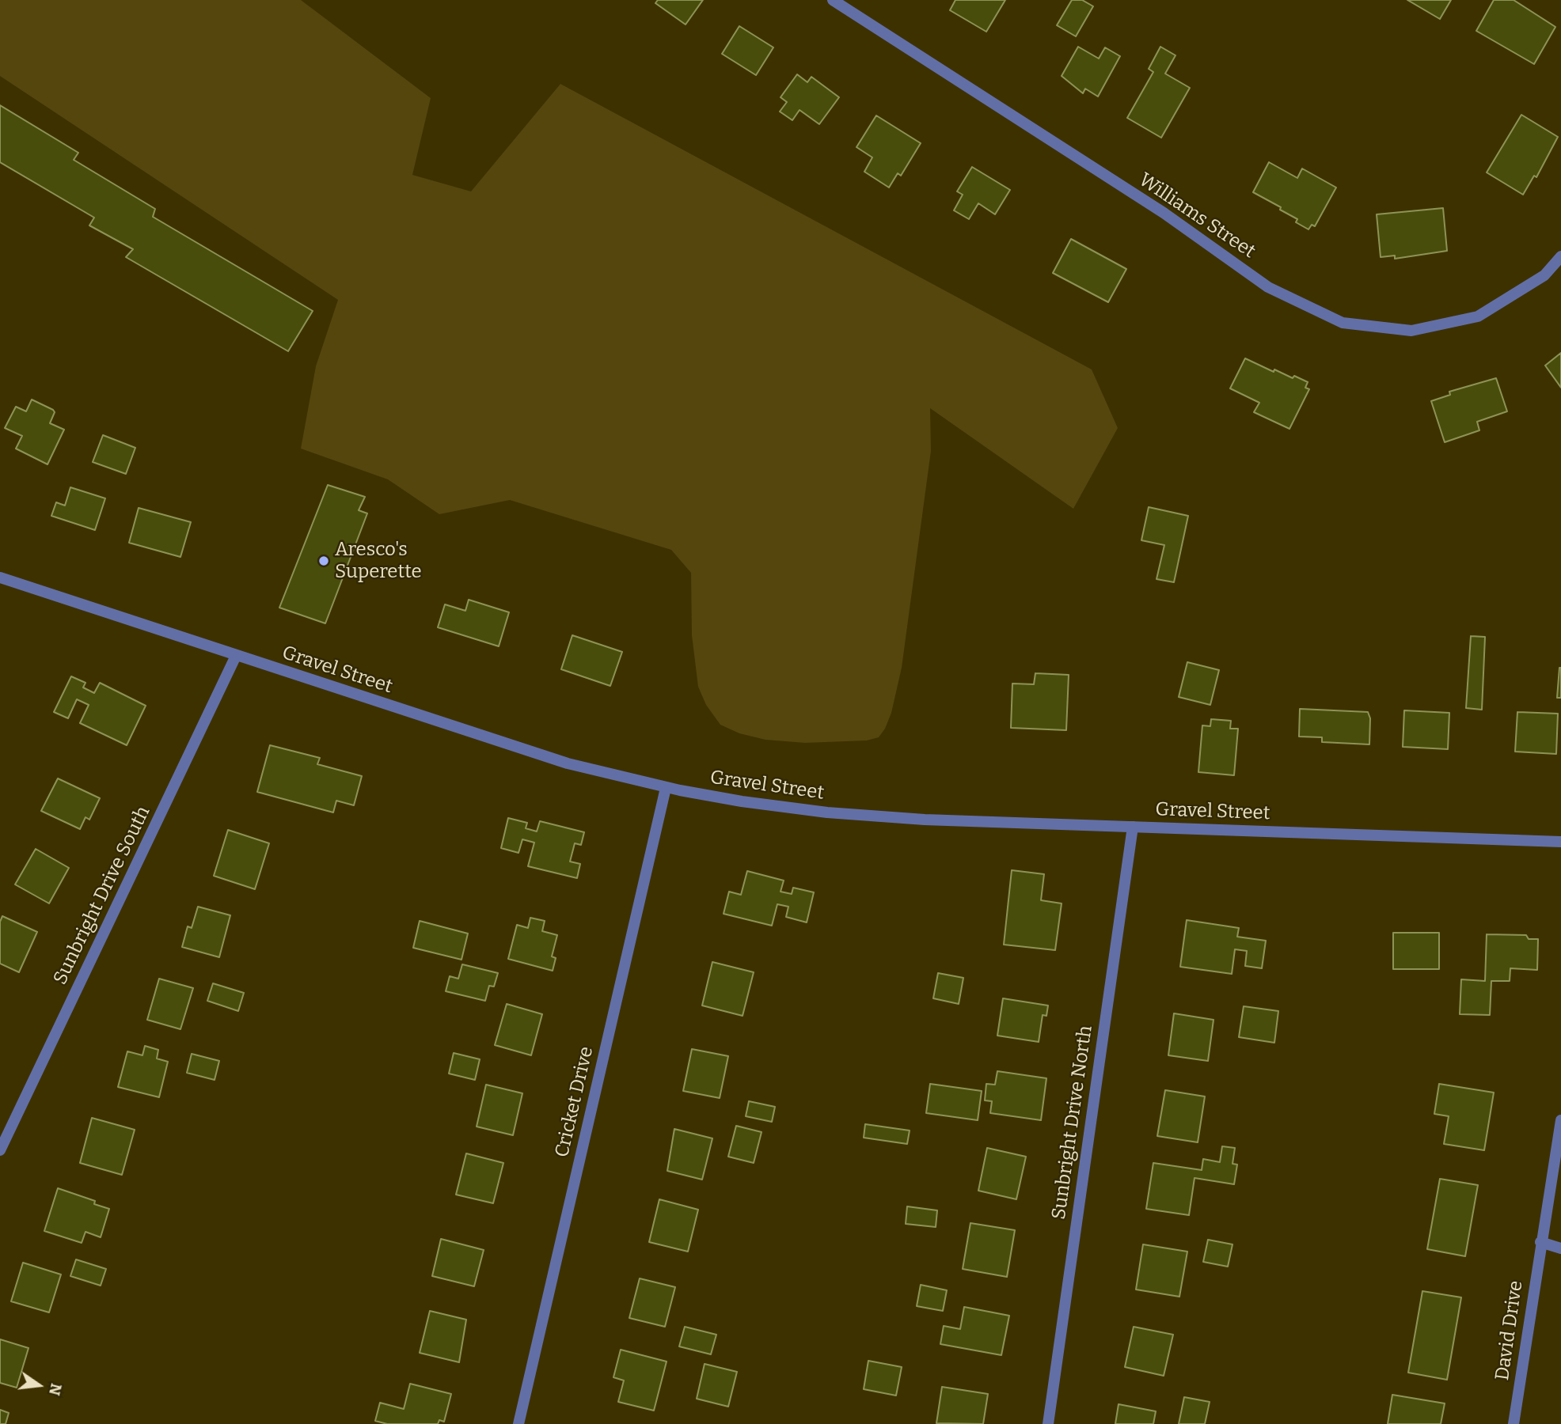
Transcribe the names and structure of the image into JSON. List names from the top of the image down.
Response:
{
  "streets": {
    "street": [
      "Williams Street",
      "Gravel Street",
      "Sunbright Drive South",
      "Cricket Drive",
      "Sunbright Drive North",
      "David Drive"
    ]
  },
  "crossings": [
    ["Gravel Street", "Sunbright Drive South"],
    ["Gravel Street", "Cricket Drive"],
    ["Gravel Street", "Sunbright Drive North"]
  ],
  "places": ["Aresco's Superette"],
  "north": "right"
}
